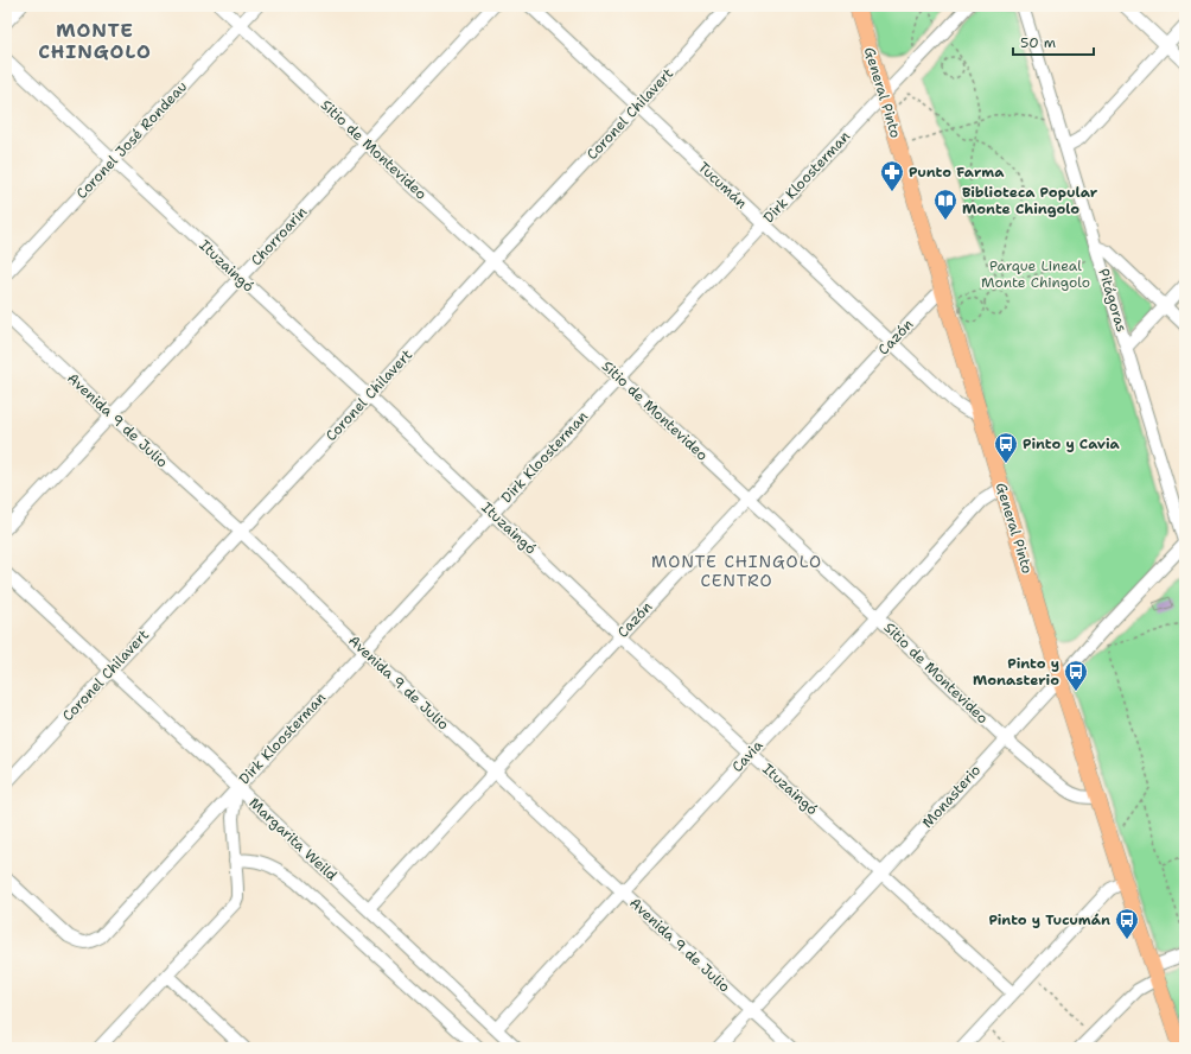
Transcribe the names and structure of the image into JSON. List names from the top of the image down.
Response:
{
  "streets": {
    "main road": ["General Pinto"],
    "street": [
      "Coronel Chilavert",
      "Coronel José Rondeau",
      "Sitio de Montevideo",
      "Dirk Kloosterman",
      "Tucumán",
      "Chorroarin",
      "Ituzaingó",
      "Pitágoras",
      "Cazón",
      "Avenida 9 de Julio",
      "Cavia",
      "Monasterio",
      "Margarita Weild"
    ]
  },
  "crossings": [
    ["General Pinto", "Sitio de Montevideo"],
    ["General Pinto", "Dirk Kloosterman"],
    ["General Pinto", "Tucumán"],
    ["General Pinto", "Cazón"],
    ["General Pinto", "Cavia"],
    ["General Pinto", "Monasterio"],
    ["Coronel Chilavert", "Sitio de Montevideo"],
    ["Coronel Chilavert", "Tucumán"],
    ["Coronel Chilavert", "Ituzaingó"],
    ["Coronel Chilavert", "Avenida 9 de Julio"],
    ["Coronel Chilavert", "Margarita Weild"],
    ["Coronel José Rondeau", "Sitio de Montevideo"],
    ["Coronel José Rondeau", "Ituzaingó"],
    ["Sitio de Montevideo", "Dirk Kloosterman"],
    ["Sitio de Montevideo", "Chorroarin"],
    ["Sitio de Montevideo", "Cazón"],
    ["Sitio de Montevideo", "Cavia"],
    ["Sitio de Montevideo", "Monasterio"],
    ["Dirk Kloosterman", "Tucumán"],
    ["Dirk Kloosterman", "Ituzaingó"],
    ["Dirk Kloosterman", "Avenida 9 de Julio"],
    ["Dirk Kloosterman", "Margarita Weild"],
    ["Tucumán", "Cazón"],
    ["Chorroarin", "Ituzaingó"],
    ["Chorroarin", "Avenida 9 de Julio"],
    ["Ituzaingó", "Cazón"],
    ["Ituzaingó", "Cavia"],
    ["Ituzaingó", "Monasterio"],
    ["Pitágoras", "Monasterio"],
    ["Cazón", "Avenida 9 de Julio"],
    ["Cazón", "Margarita Weild"],
    ["Avenida 9 de Julio", "Cavia"],
    ["Avenida 9 de Julio", "Monasterio"],
    ["Cavia", "Margarita Weild"]
  ],
  "districts": ["MONTE CHINGOLO", "MONTE CHINGOLO CENTRO"],
  "parks": ["Parque Lineal Monte Chingolo"],
  "places": {
    "pharmacy": ["Punto Farma"],
    "library": ["Biblioteca Popular Monte Chingolo"],
    "bus stop": ["Pinto y Cavia", "Pinto y Monasterio", "Pinto y Tucumán"]
  },
  "scale_bar": "50 m"
}
